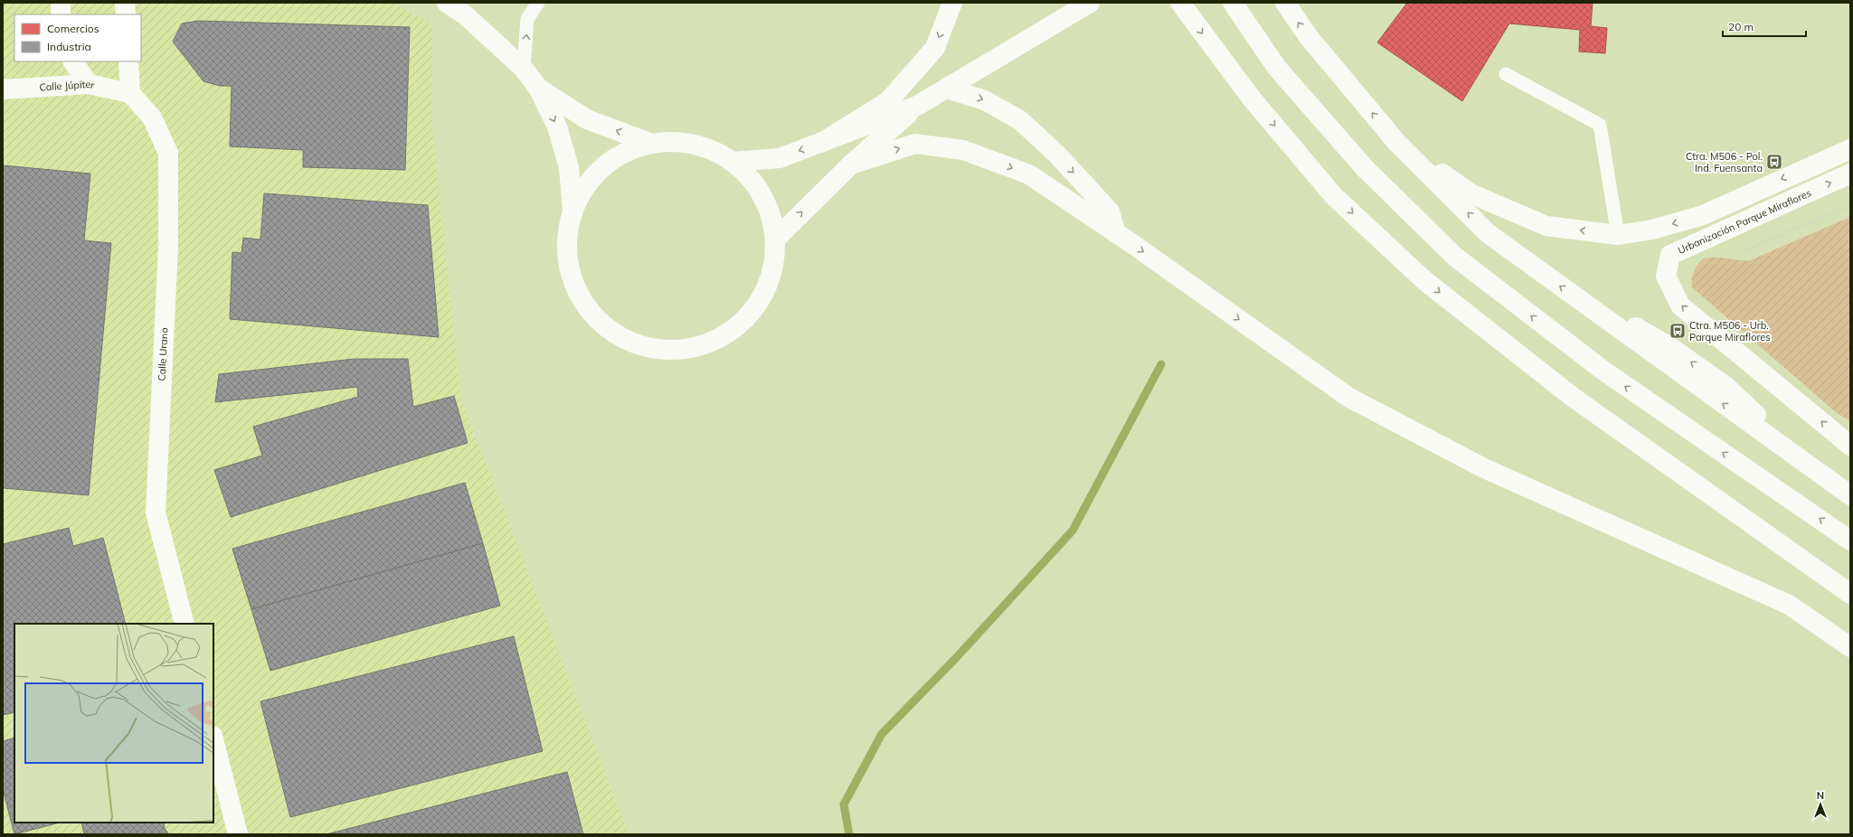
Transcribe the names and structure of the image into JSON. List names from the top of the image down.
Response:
{
  "streets": {
    "main road": ["Calle Júpiter", "Urbanización Parque Miraflores", "Calle Urano"]
  },
  "crossings": [
    ["Calle Júpiter", "Calle Urano"]
  ],
  "places": {
    "bus stop": ["Ctra. M506 - Pol. Ind. Fuensanta", "Ctra. M506 - Urb. Parque Miraflores"]
  },
  "legend": ["Comercios", "Industria"],
  "scale_bar": "20 m",
  "north": "top"
}
